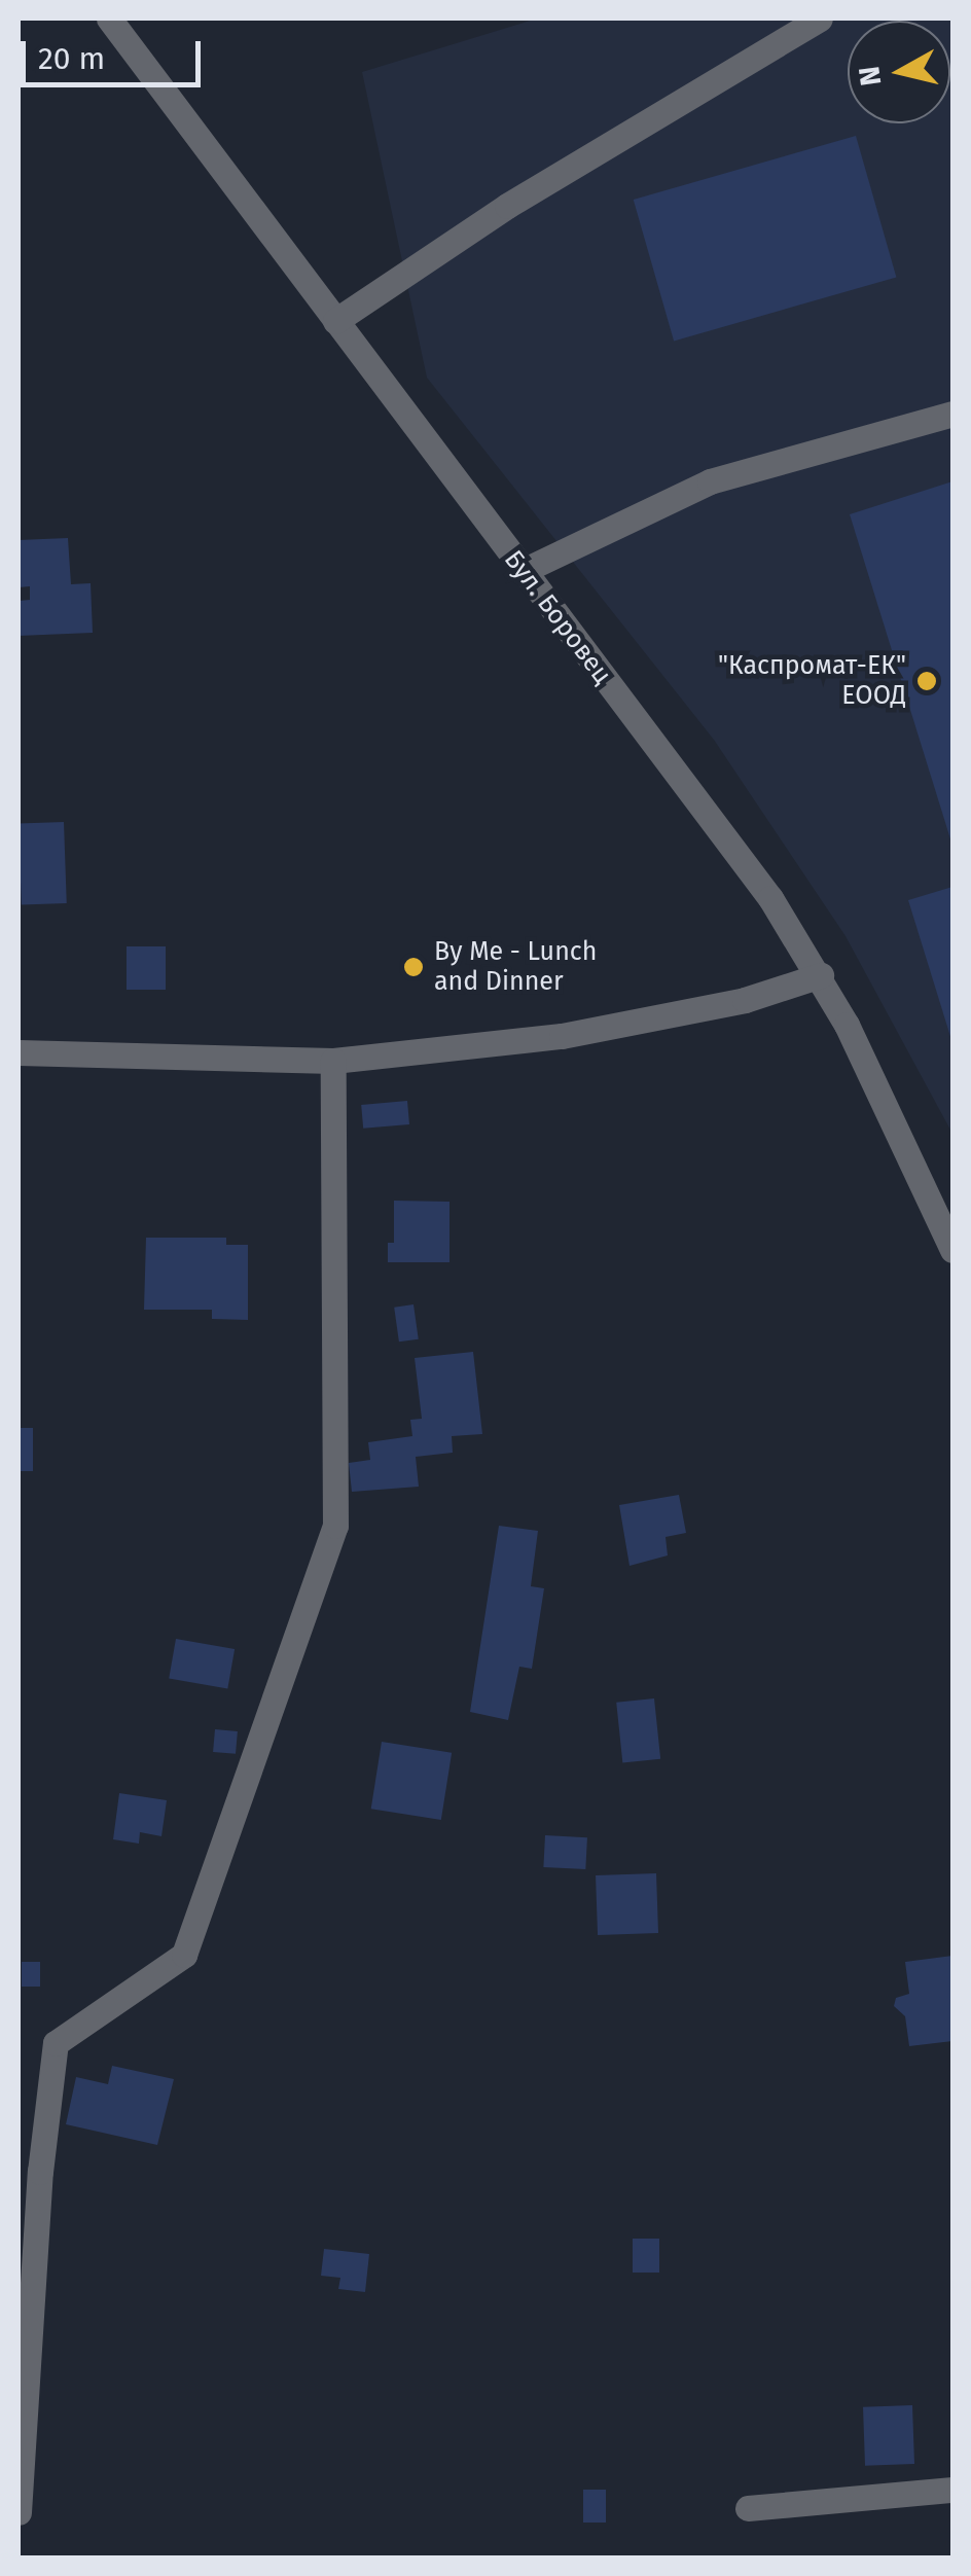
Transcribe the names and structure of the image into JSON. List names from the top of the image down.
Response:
{
  "streets": {
    "street": ["Бул. Боровец"]
  },
  "places": ["\"Каспромат-ЕК\" ЕООД", "By Me - Lunch and Dinner"],
  "scale_bar": "20 m",
  "north": "left"
}
